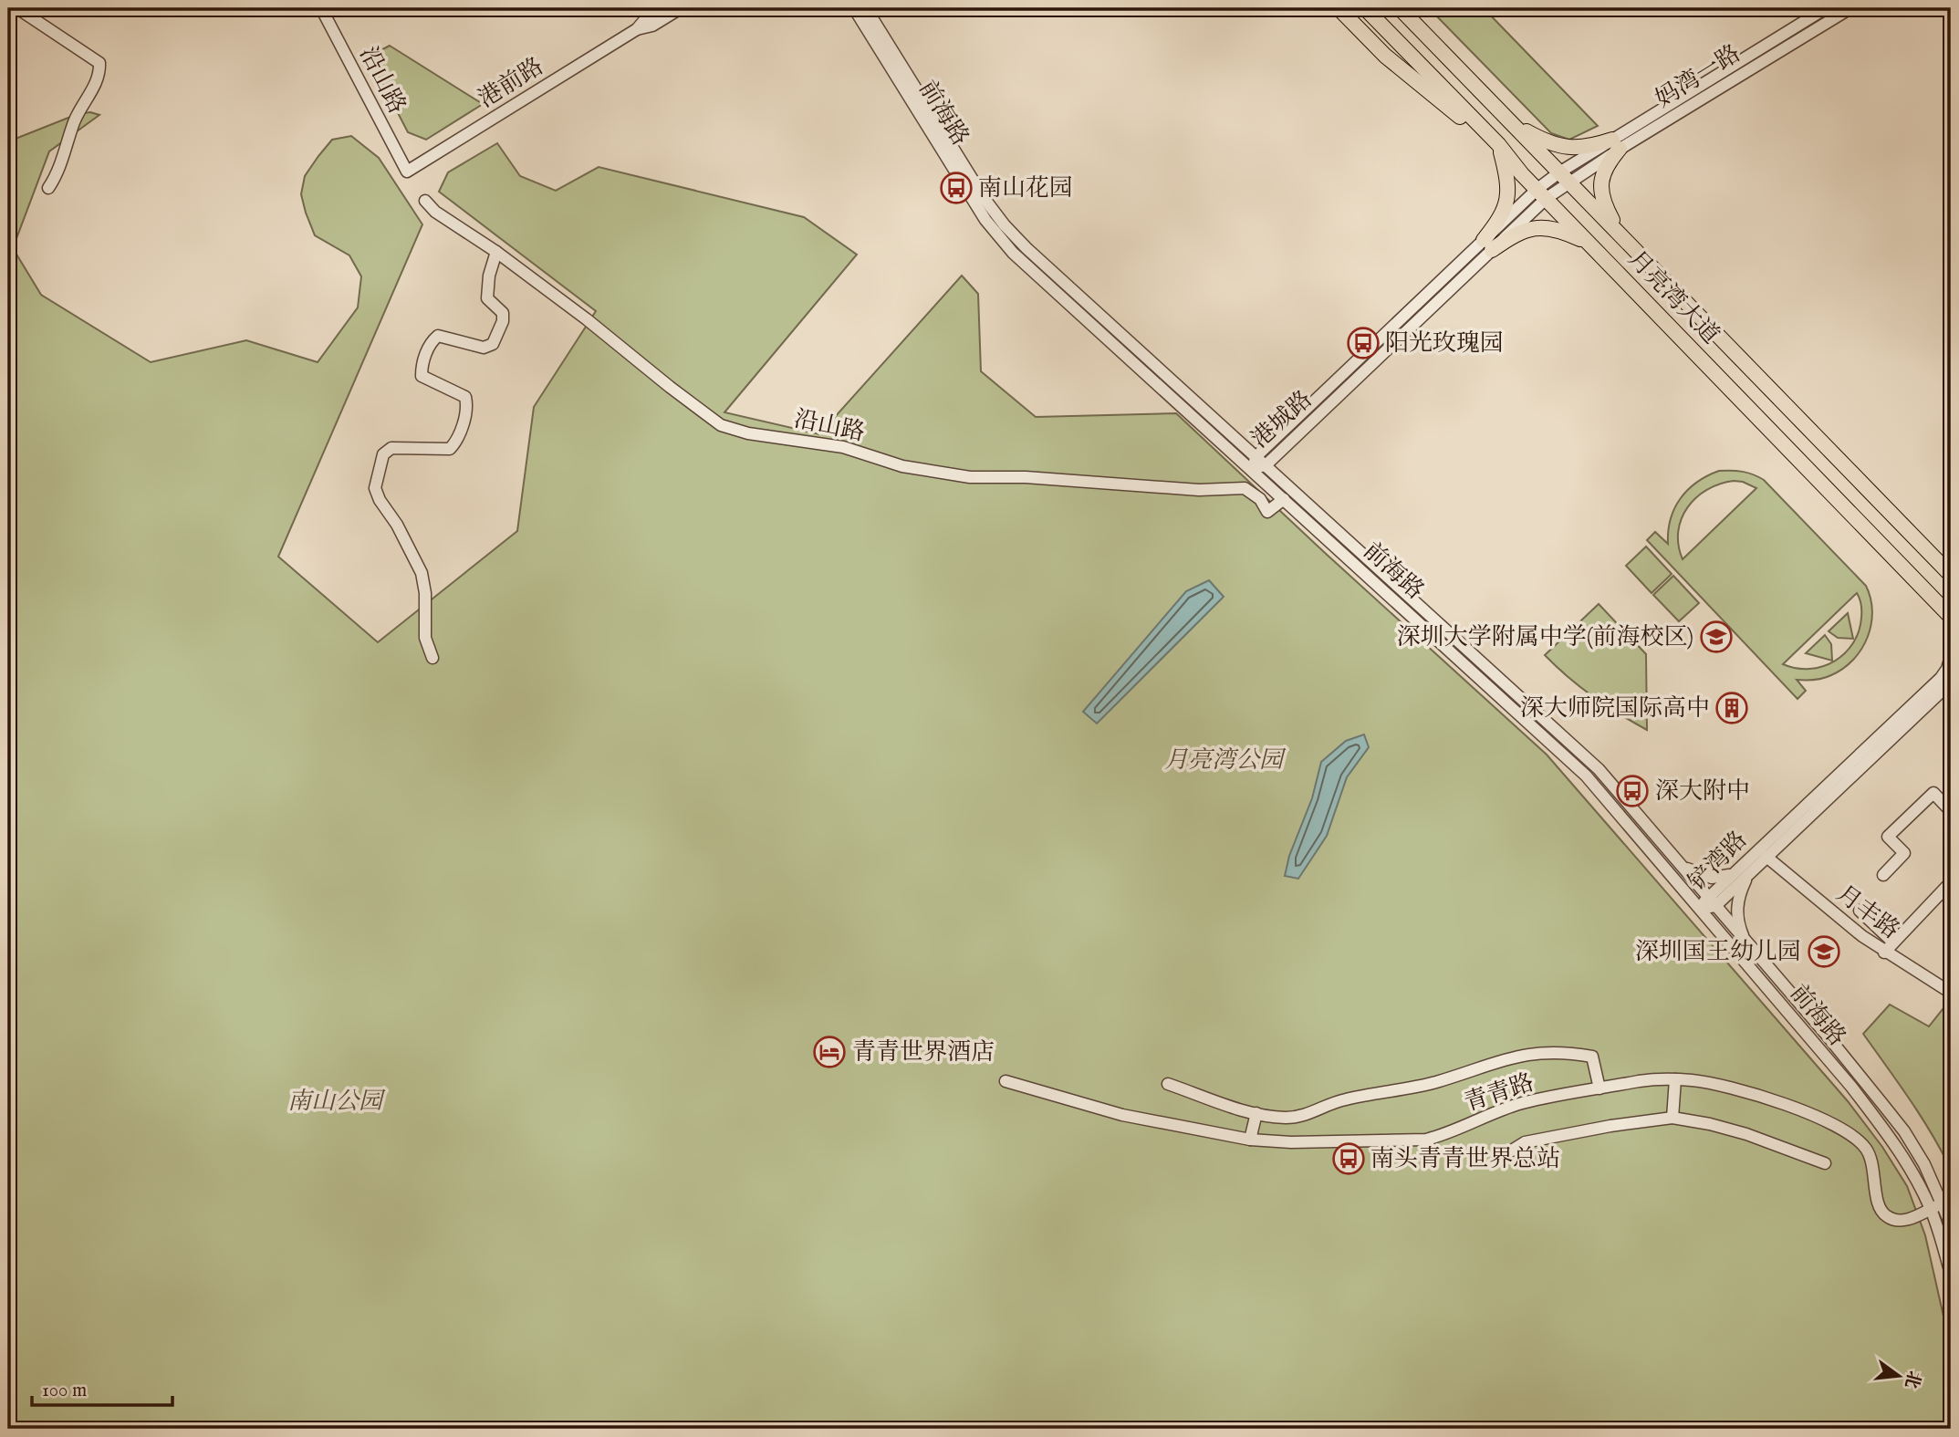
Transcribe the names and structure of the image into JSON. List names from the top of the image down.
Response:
{
  "streets": {
    "main road": ["月亮湾大道"],
    "street": [
      "妈湾一路",
      "沿山路",
      "港前路",
      "前海路",
      "港城路",
      "铲湾路",
      "月丰路",
      "青青路"
    ]
  },
  "crossings": [
    ["妈湾一路", "月亮湾大道"],
    ["妈湾一路", "港城路"],
    ["沿山路", "港前路"],
    ["沿山路", "前海路"],
    ["前海路", "港城路"],
    ["前海路", "铲湾路"],
    ["前海路", "青青路"],
    ["月亮湾大道", "港城路"],
    ["铲湾路", "月丰路"]
  ],
  "parks": ["月亮湾公园", "南山公园"],
  "places": {
    "bus stop": [
      "南山花园",
      "阳光玫瑰园",
      "深大附中",
      "南头青青世界总站"
    ],
    "school or university": ["深圳大学附属中学(前海校区)", "深圳国王幼儿园"],
    "building": ["深大师院国际高中"],
    "hotel": ["青青世界酒店"]
  },
  "scale_bar": "100 m",
  "north": "right"
}
